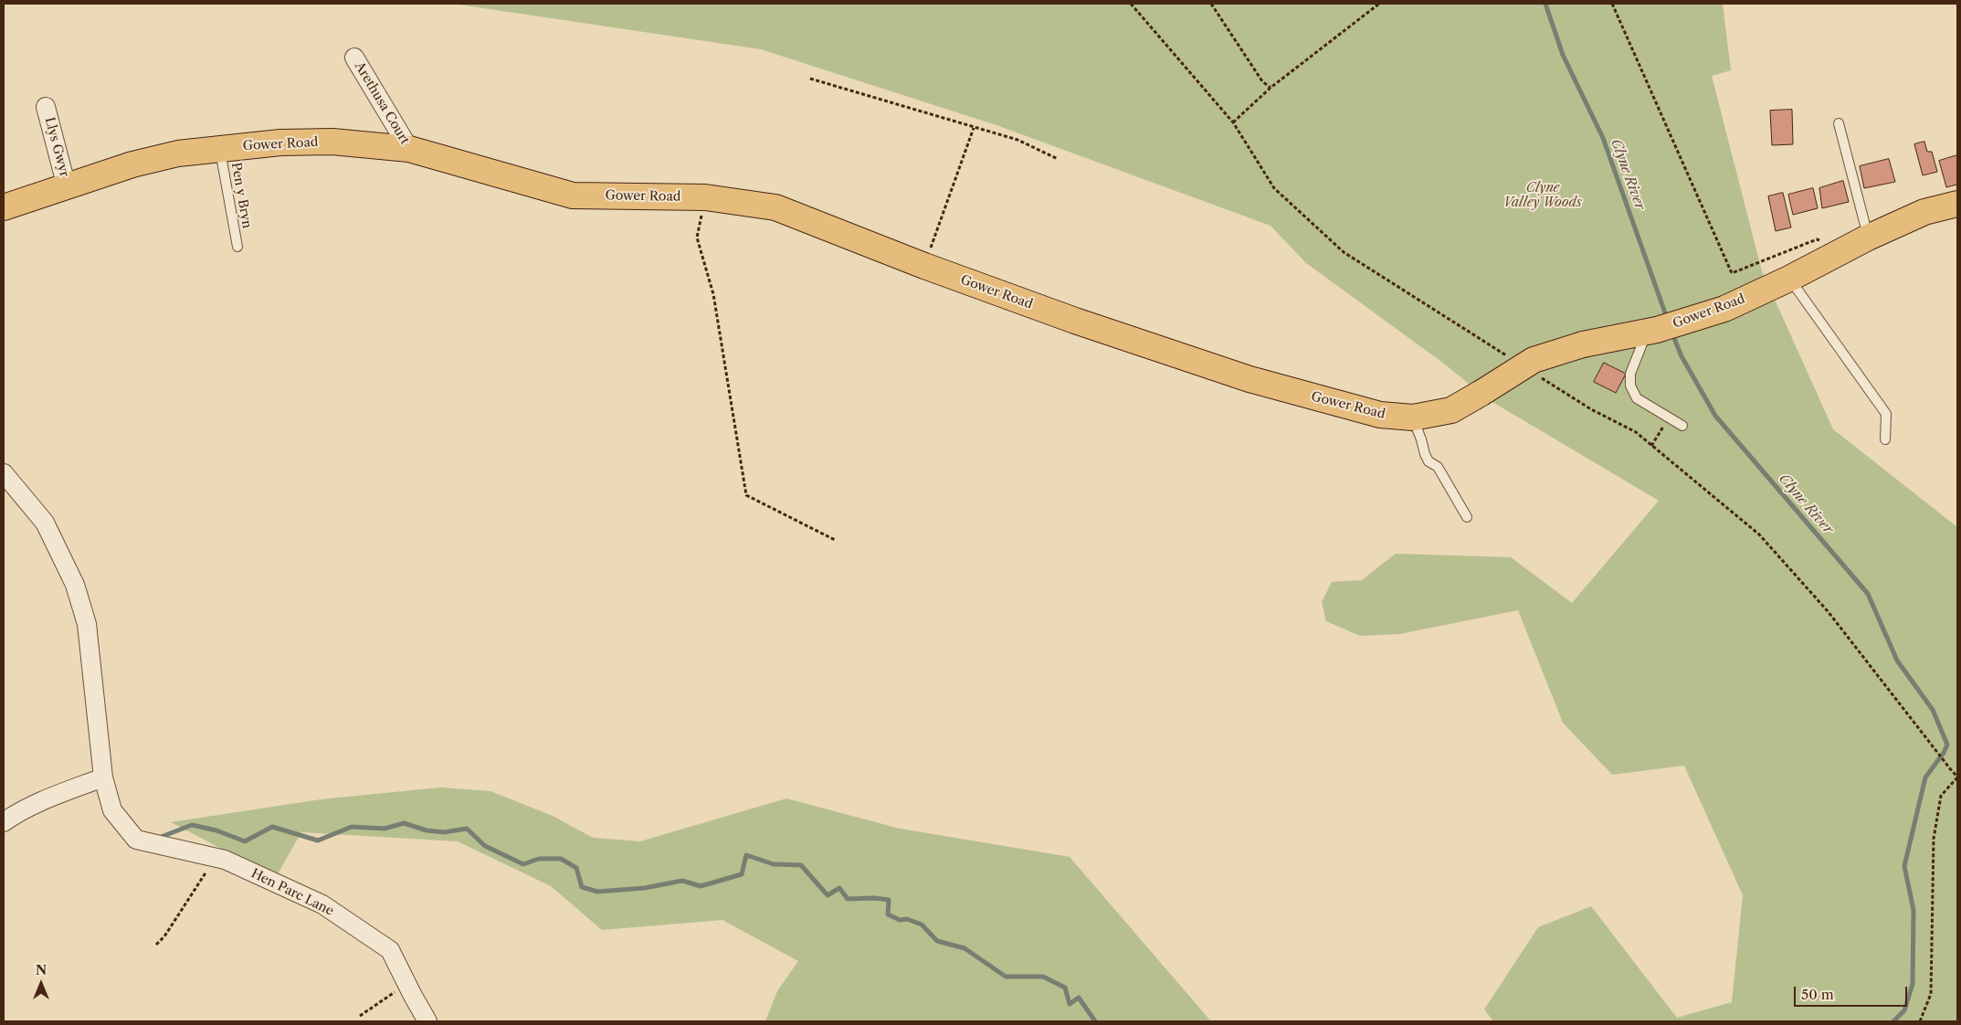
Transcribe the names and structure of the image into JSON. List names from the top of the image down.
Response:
{
  "streets": {
    "main road": ["Gower Road"],
    "street": ["Arethusa Court", "Llys Gwyr", "Hen Parc Lane"],
    "lane": ["Pen y Bryn"]
  },
  "crossings": [
    ["Arethusa Court", "Gower Road"],
    ["Gower Road", "Llys Gwyr"],
    ["Gower Road", "Pen y Bryn"]
  ],
  "water": ["Clyne River"],
  "parks": ["Clyne Valley Woods"],
  "scale_bar": "50 m",
  "north": "top"
}
